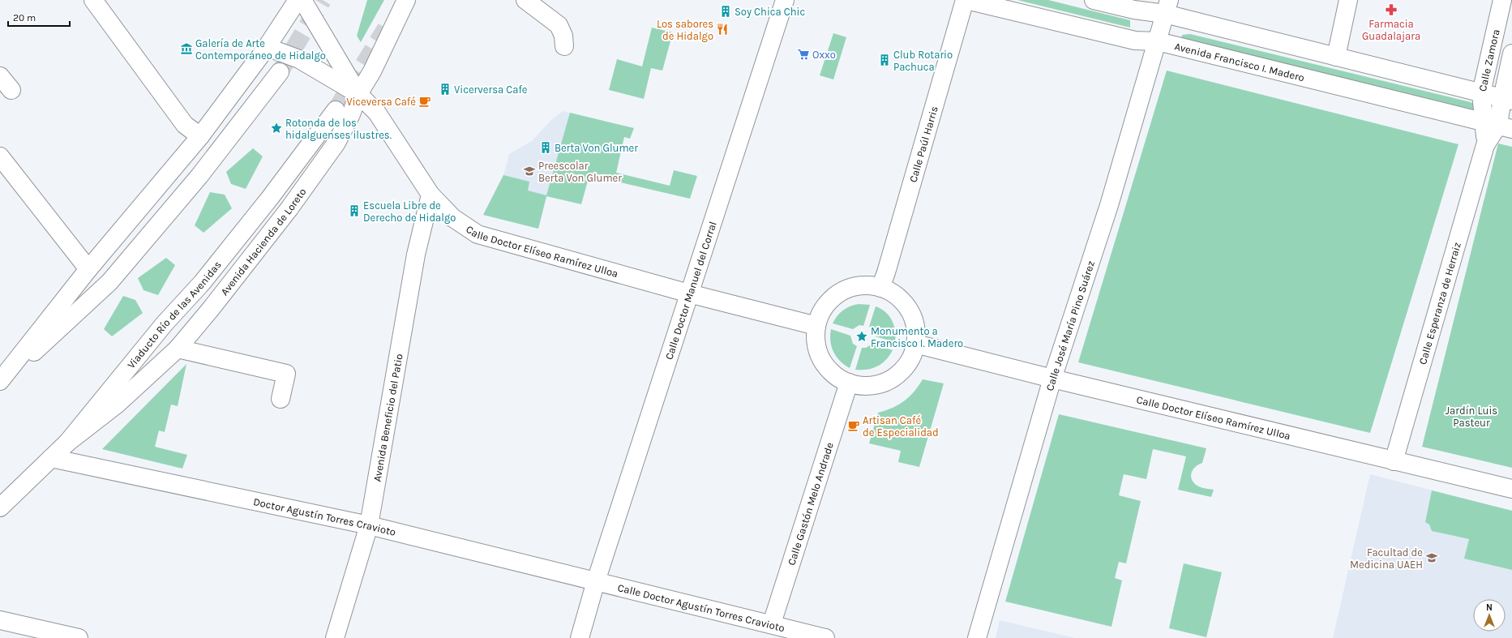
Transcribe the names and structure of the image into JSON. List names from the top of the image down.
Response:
{
  "streets": {
    "street": [
      "Calle Zamora",
      "Avenida Francisco I. Madero",
      "Calle Paúl Harris",
      "Avenida Hacienda de Loreto",
      "Calle Doctor Elíseo Ramírez Ulloa",
      "Calle Doctor Manuel del Corral",
      "Calle Esperanza de Herraiz",
      "Viaducto Río de las Avenidas",
      "Calle José María Pino Suárez",
      "Avenida Beneficio del Patio",
      "Calle Gastón Melo Andrade",
      "Doctor Agustín Torres Cravioto",
      "Calle Doctor Agustín Torres Cravioto"
    ]
  },
  "crossings": [
    ["Calle Zamora", "Avenida Francisco I. Madero"],
    ["Calle Zamora", "Calle Esperanza de Herraiz"],
    ["Avenida Francisco I. Madero", "Calle Paúl Harris"],
    ["Avenida Francisco I. Madero", "Calle Esperanza de Herraiz"],
    ["Avenida Francisco I. Madero", "Calle José María Pino Suárez"],
    ["Calle Paúl Harris", "Calle Doctor Elíseo Ramírez Ulloa"],
    ["Calle Paúl Harris", "Calle Gastón Melo Andrade"],
    ["Avenida Hacienda de Loreto", "Calle Doctor Elíseo Ramírez Ulloa"],
    ["Avenida Hacienda de Loreto", "Viaducto Río de las Avenidas"],
    ["Calle Doctor Elíseo Ramírez Ulloa", "Calle Doctor Manuel del Corral"],
    ["Calle Doctor Elíseo Ramírez Ulloa", "Calle Esperanza de Herraiz"],
    ["Calle Doctor Elíseo Ramírez Ulloa", "Calle José María Pino Suárez"],
    ["Calle Doctor Elíseo Ramírez Ulloa", "Avenida Beneficio del Patio"],
    ["Calle Doctor Elíseo Ramírez Ulloa", "Calle Gastón Melo Andrade"],
    ["Calle Doctor Manuel del Corral", "Doctor Agustín Torres Cravioto"],
    ["Calle Doctor Manuel del Corral", "Calle Doctor Agustín Torres Cravioto"],
    ["Viaducto Río de las Avenidas", "Doctor Agustín Torres Cravioto"],
    ["Avenida Beneficio del Patio", "Doctor Agustín Torres Cravioto"],
    ["Calle Gastón Melo Andrade", "Calle Doctor Agustín Torres Cravioto"],
    ["Doctor Agustín Torres Cravioto", "Calle Doctor Agustín Torres Cravioto"]
  ],
  "parks": ["Jardín Luis Pasteur"],
  "places": {
    "pharmacy": ["Farmacia Guadalajara"],
    "building": [
      "Soy Chica Chic",
      "Club Rotario Pachuca",
      "Vicerversa Cafe",
      "Berta Von Glumer",
      "Escuela Libre de Derecho de Hidalgo"
    ],
    "restaurant": ["Los sabores de Hidalgo"],
    "museum": ["Galería de Arte Contemporáneo de Hidalgo"],
    "supermarket": ["Oxxo"],
    "cafe": ["Viceversa Café", "Artisan Café de Especialidad"],
    "place": ["Rotonda de los hidalguenses ilustres.", "Monumento a Francisco I. Madero"],
    "school or university": ["Preescolar Berta Von Glumer", "Facultad de Medicina UAEH"]
  },
  "scale_bar": "20 m",
  "north": "top"
}
